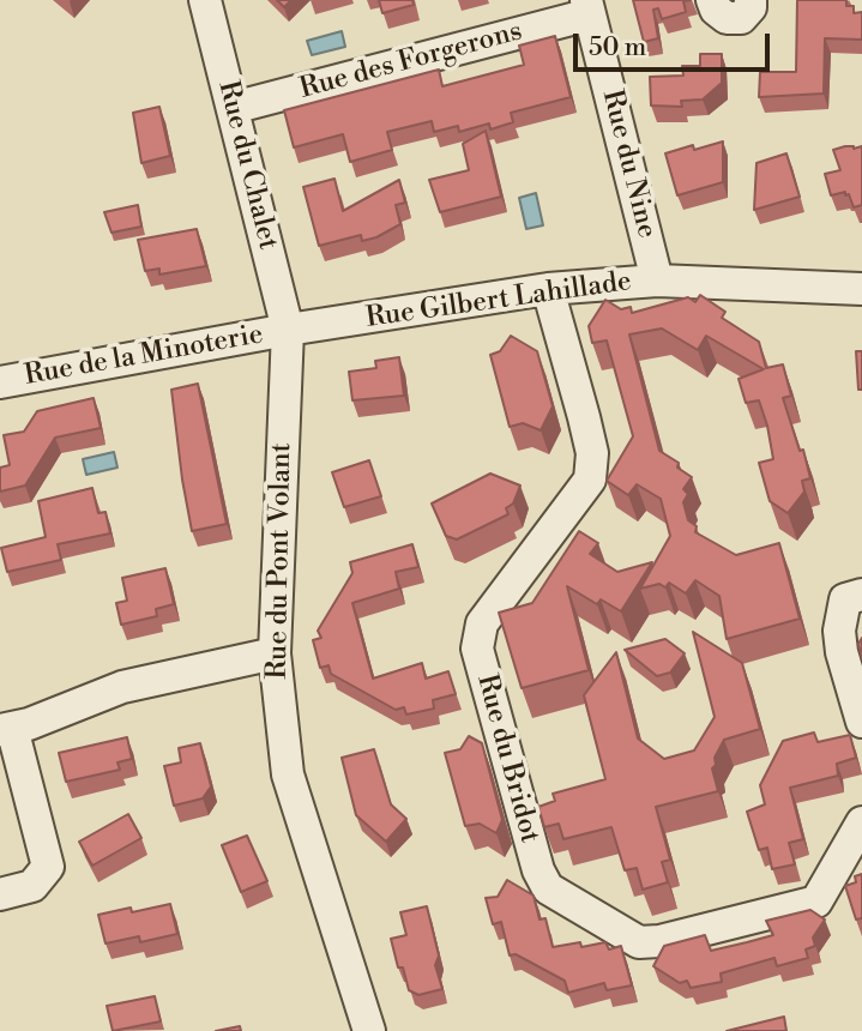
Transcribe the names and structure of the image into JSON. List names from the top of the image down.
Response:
{
  "streets": {
    "street": [
      "Rue des Forgerons",
      "Rue du Nine",
      "Rue du Chalet",
      "Rue Gilbert Lahillade",
      "Rue de la Minoterie",
      "Rue du Pont Volant",
      "Rue du Bridot"
    ]
  },
  "crossings": [
    ["Rue des Forgerons", "Rue du Nine"],
    ["Rue des Forgerons", "Rue du Chalet"],
    ["Rue du Nine", "Rue Gilbert Lahillade"],
    ["Rue du Chalet", "Rue Gilbert Lahillade"],
    ["Rue du Chalet", "Rue de la Minoterie"],
    ["Rue du Chalet", "Rue du Pont Volant"],
    ["Rue Gilbert Lahillade", "Rue de la Minoterie"],
    ["Rue Gilbert Lahillade", "Rue du Pont Volant"],
    ["Rue Gilbert Lahillade", "Rue du Bridot"],
    ["Rue de la Minoterie", "Rue du Pont Volant"]
  ],
  "scale_bar": "50 m"
}
